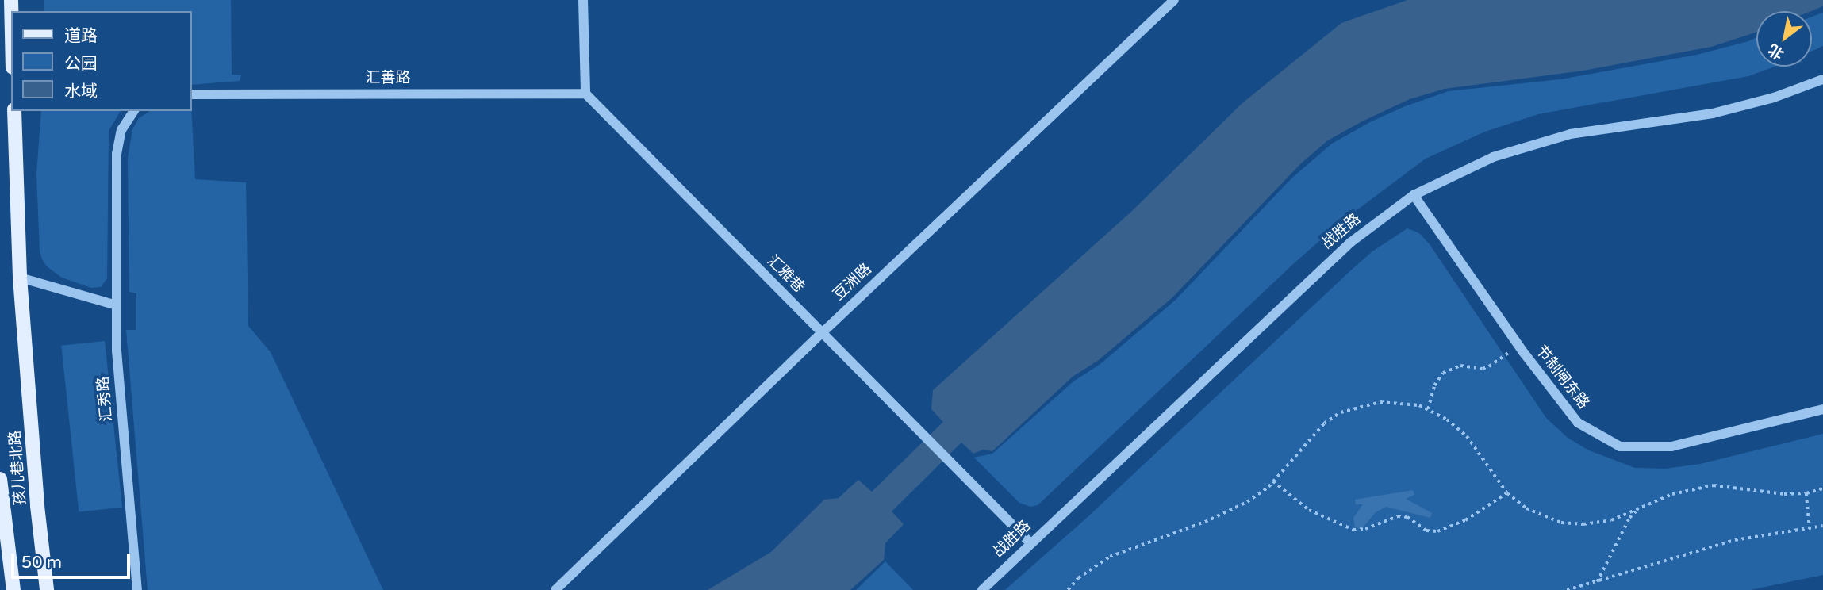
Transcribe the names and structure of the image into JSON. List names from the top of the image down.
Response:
{
  "streets": {
    "main road": ["孩儿巷北路"],
    "street": [
      "汇善路",
      "战胜路",
      "汇雅巷",
      "豆洲路",
      "节制闸东路",
      "汇秀路"
    ]
  },
  "crossings": [
    ["汇善路", "汇雅巷"],
    ["战胜路", "汇雅巷"],
    ["战胜路", "节制闸东路"],
    ["汇雅巷", "豆洲路"]
  ],
  "legend": ["道路", "公园", "水域"],
  "scale_bar": "50 m",
  "north": "bottom left"
}
